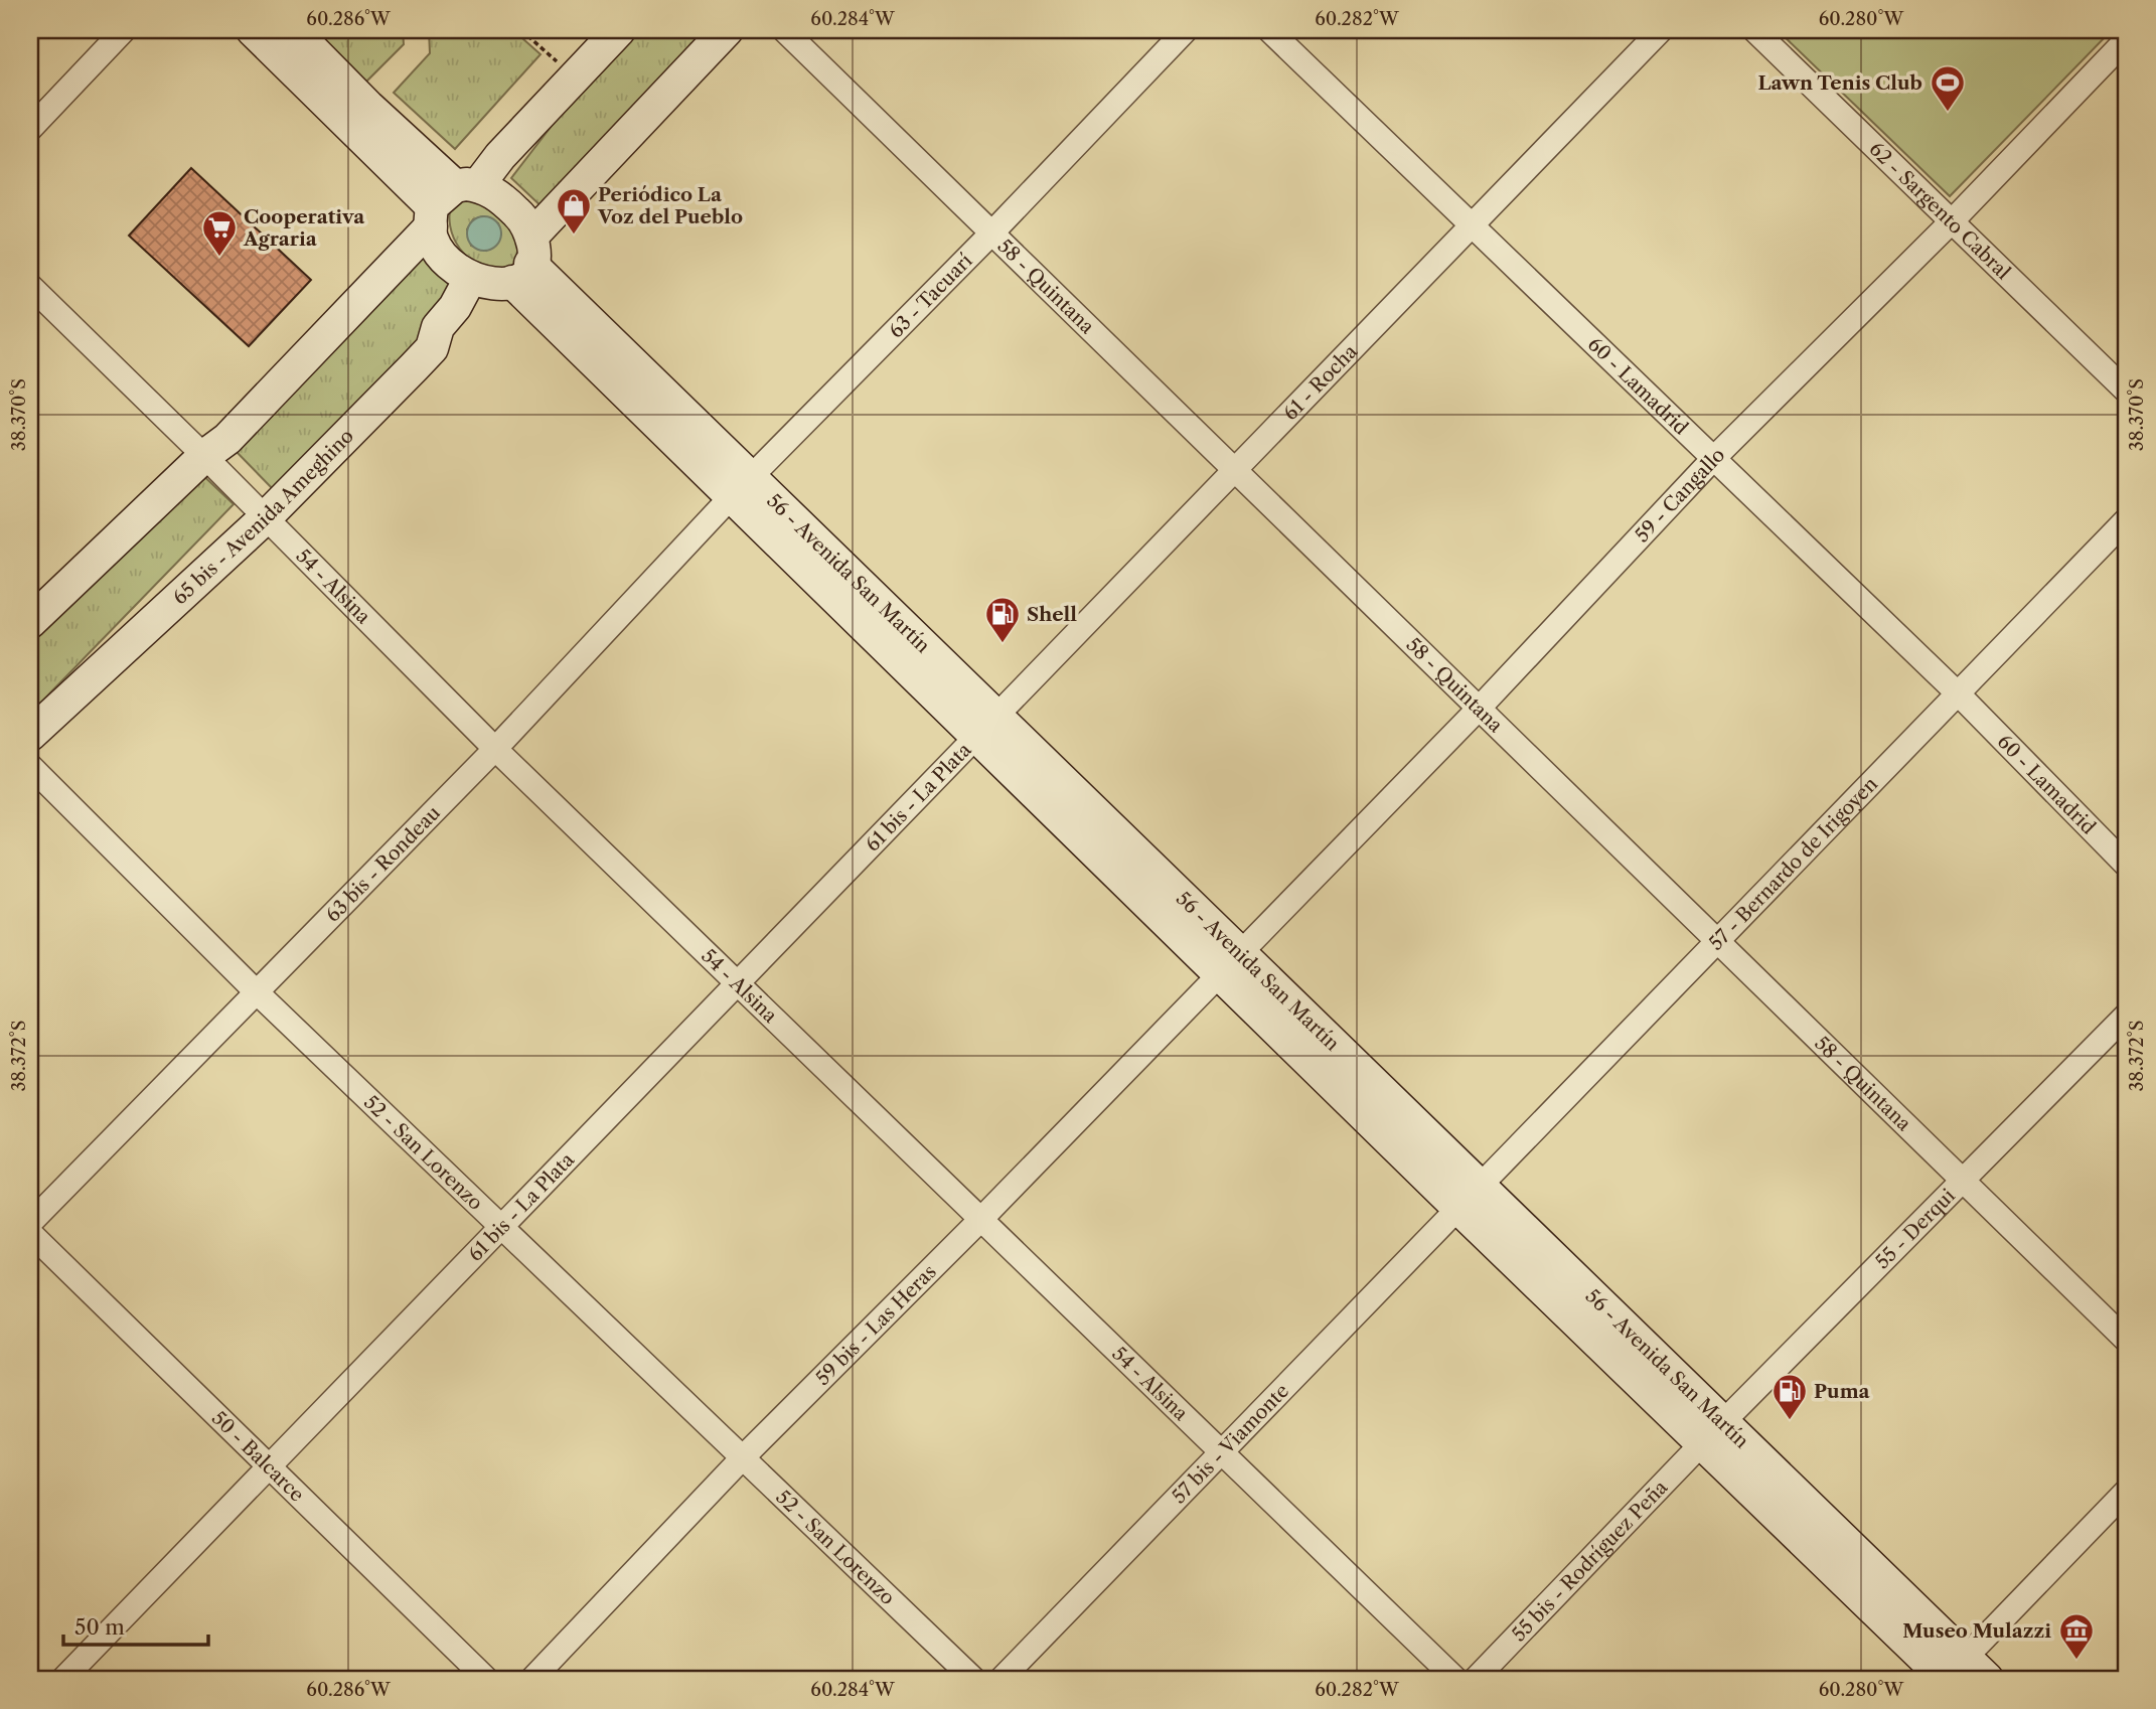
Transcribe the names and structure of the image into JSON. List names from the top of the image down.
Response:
{
  "streets": {
    "main road": ["65 bis - Avenida Ameghino", "56 - Avenida San Martín"],
    "street": [
      "62 - Sargento Cabral",
      "58 - Quintana",
      "63 - Tacuarí",
      "61 - Rocha",
      "60 - Lamadrid",
      "59 - Cangallo",
      "54 - Alsina",
      "61 bis - La Plata",
      "63 bis - Rondeau",
      "57 - Bernardo de Irigoyen",
      "52 - San Lorenzo",
      "55 - Derqui",
      "59 bis - Las Heras",
      "57 bis - Viamonte",
      "50 - Balcarce",
      "55 bis - Rodríguez Peña"
    ]
  },
  "crossings": [
    ["62 - Sargento Cabral", "59 - Cangallo"],
    ["58 - Quintana", "63 - Tacuarí"],
    ["58 - Quintana", "61 - Rocha"],
    ["58 - Quintana", "59 - Cangallo"],
    ["58 - Quintana", "57 - Bernardo de Irigoyen"],
    ["58 - Quintana", "55 - Derqui"],
    ["63 - Tacuarí", "56 - Avenida San Martín"],
    ["63 - Tacuarí", "63 bis - Rondeau"],
    ["61 - Rocha", "60 - Lamadrid"],
    ["61 - Rocha", "56 - Avenida San Martín"],
    ["61 - Rocha", "61 bis - La Plata"],
    ["60 - Lamadrid", "59 - Cangallo"],
    ["60 - Lamadrid", "57 - Bernardo de Irigoyen"],
    ["59 - Cangallo", "56 - Avenida San Martín"],
    ["59 - Cangallo", "59 bis - Las Heras"],
    ["65 bis - Avenida Ameghino", "56 - Avenida San Martín"],
    ["65 bis - Avenida Ameghino", "54 - Alsina"],
    ["56 - Avenida San Martín", "61 bis - La Plata"],
    ["56 - Avenida San Martín", "63 bis - Rondeau"],
    ["56 - Avenida San Martín", "57 - Bernardo de Irigoyen"],
    ["56 - Avenida San Martín", "55 - Derqui"],
    ["56 - Avenida San Martín", "59 bis - Las Heras"],
    ["56 - Avenida San Martín", "57 bis - Viamonte"],
    ["56 - Avenida San Martín", "55 bis - Rodríguez Peña"],
    ["54 - Alsina", "61 bis - La Plata"],
    ["54 - Alsina", "63 bis - Rondeau"],
    ["54 - Alsina", "59 bis - Las Heras"],
    ["54 - Alsina", "57 bis - Viamonte"],
    ["61 bis - La Plata", "52 - San Lorenzo"],
    ["61 bis - La Plata", "50 - Balcarce"],
    ["63 bis - Rondeau", "52 - San Lorenzo"],
    ["57 - Bernardo de Irigoyen", "57 bis - Viamonte"],
    ["52 - San Lorenzo", "59 bis - Las Heras"],
    ["55 - Derqui", "55 bis - Rodríguez Peña"]
  ],
  "places": {
    "sports": ["Lawn Tenis Club"],
    "shop": ["Periódico La Voz del Pueblo"],
    "supermarket": ["Cooperativa Agraria"],
    "fuel station": ["Shell", "Puma"],
    "museum": ["Museo Mulazzi"]
  },
  "scale_bar": "50 m",
  "coordinates": [
    "60.286°W",
    "60.284°W",
    "60.282°W",
    "60.280°W",
    "38.370°S",
    "38.372°S"
  ]
}
